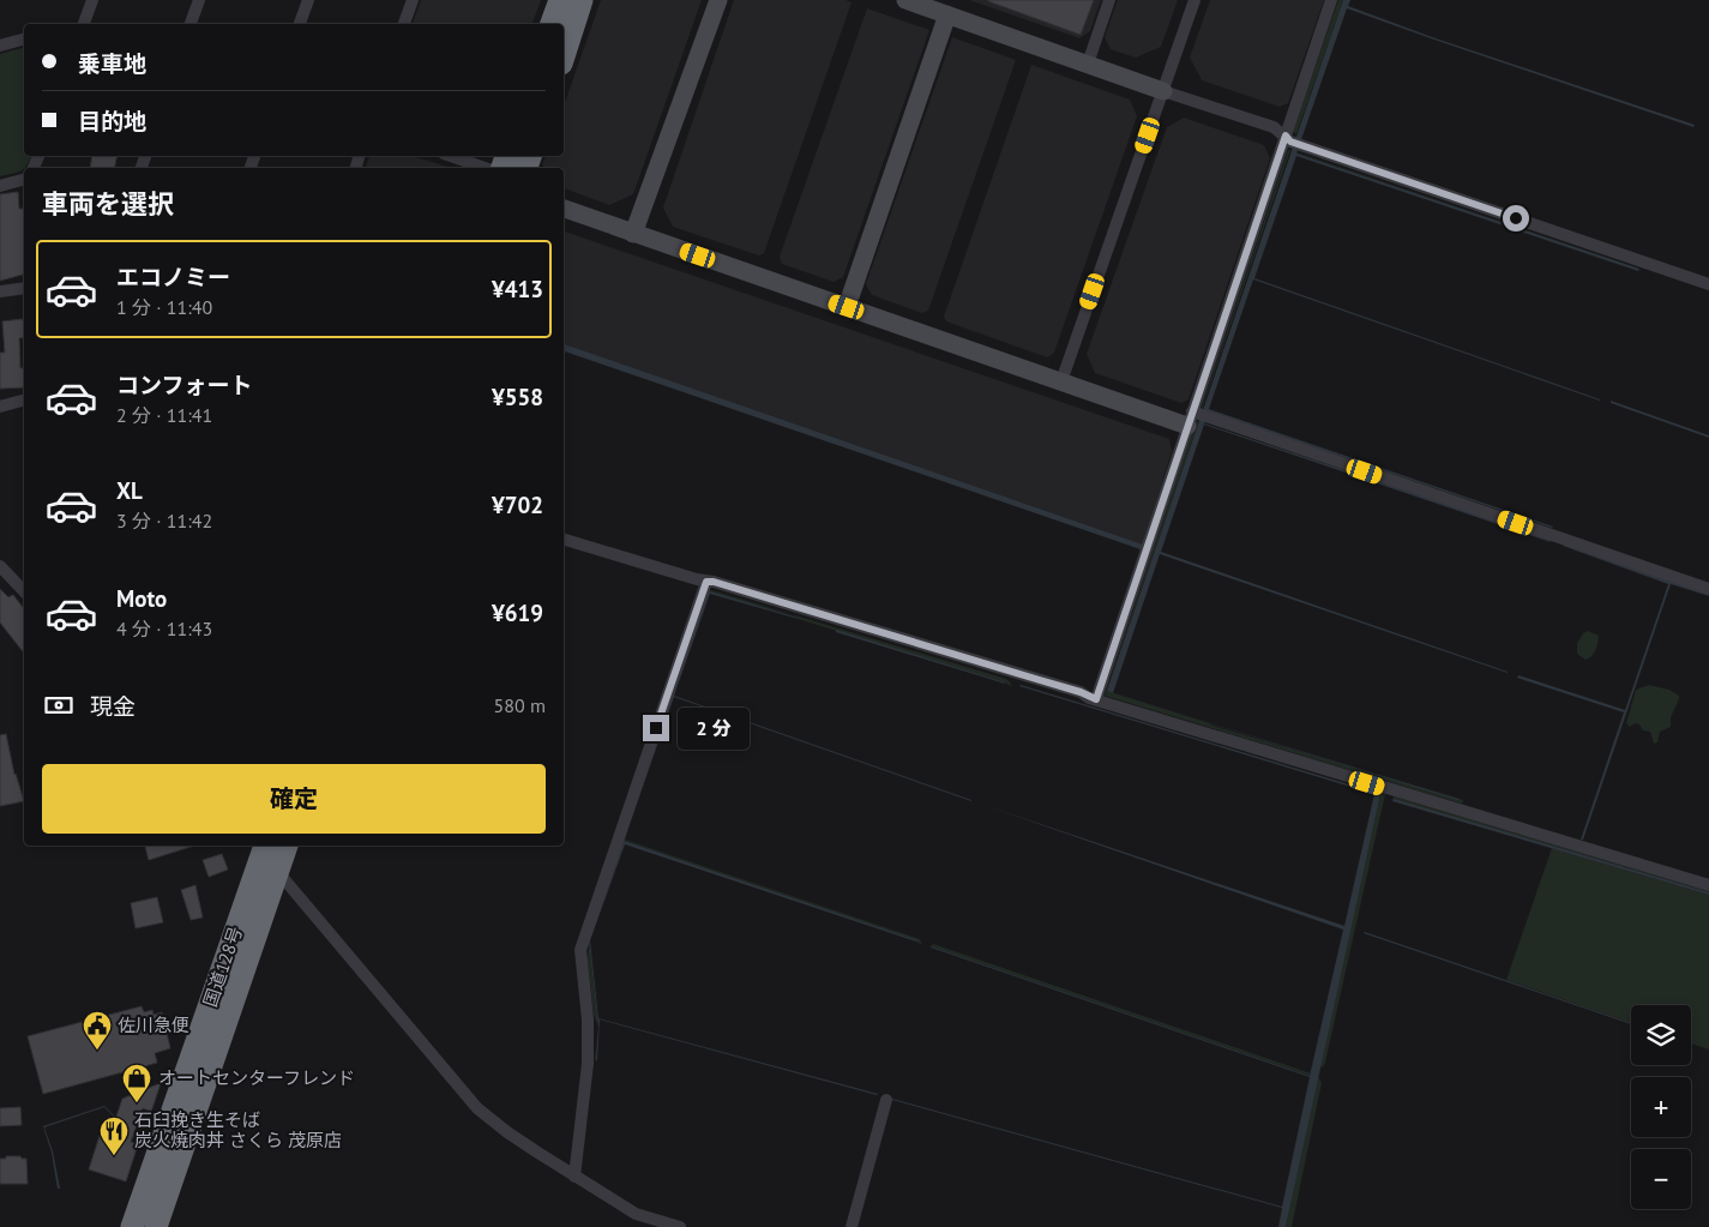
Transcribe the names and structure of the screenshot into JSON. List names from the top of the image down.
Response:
{
  "streets": {
    "highway": ["国道128号"]
  },
  "places": {
    "public building": ["佐川急便"],
    "shop": ["オートセンターフレンド"],
    "restaurant": ["石臼挽き生そば 炭火焼肉丼 さくら 茂原店"]
  },
  "page": {
    "banner": ["乗車地", "目的地"],
    "heading": "車両を選択",
    "list": [
      {
        "name": "エコノミー",
        "note": "1 分 · 11:40",
        "value": "¥413"
      },
      {
        "name": "コンフォート",
        "note": "2 分 · 11:41",
        "value": "¥558"
      },
      {
        "name": "XL",
        "note": "3 分 · 11:42",
        "value": "¥702"
      },
      {
        "name": "Moto",
        "note": "4 分 · 11:43",
        "value": "¥619"
      }
    ],
    "pay": ["現金", "580 m"],
    "bubble": "2 分",
    "buttons": "確定",
    "map_buttons": ["+", "−"]
  }
}
